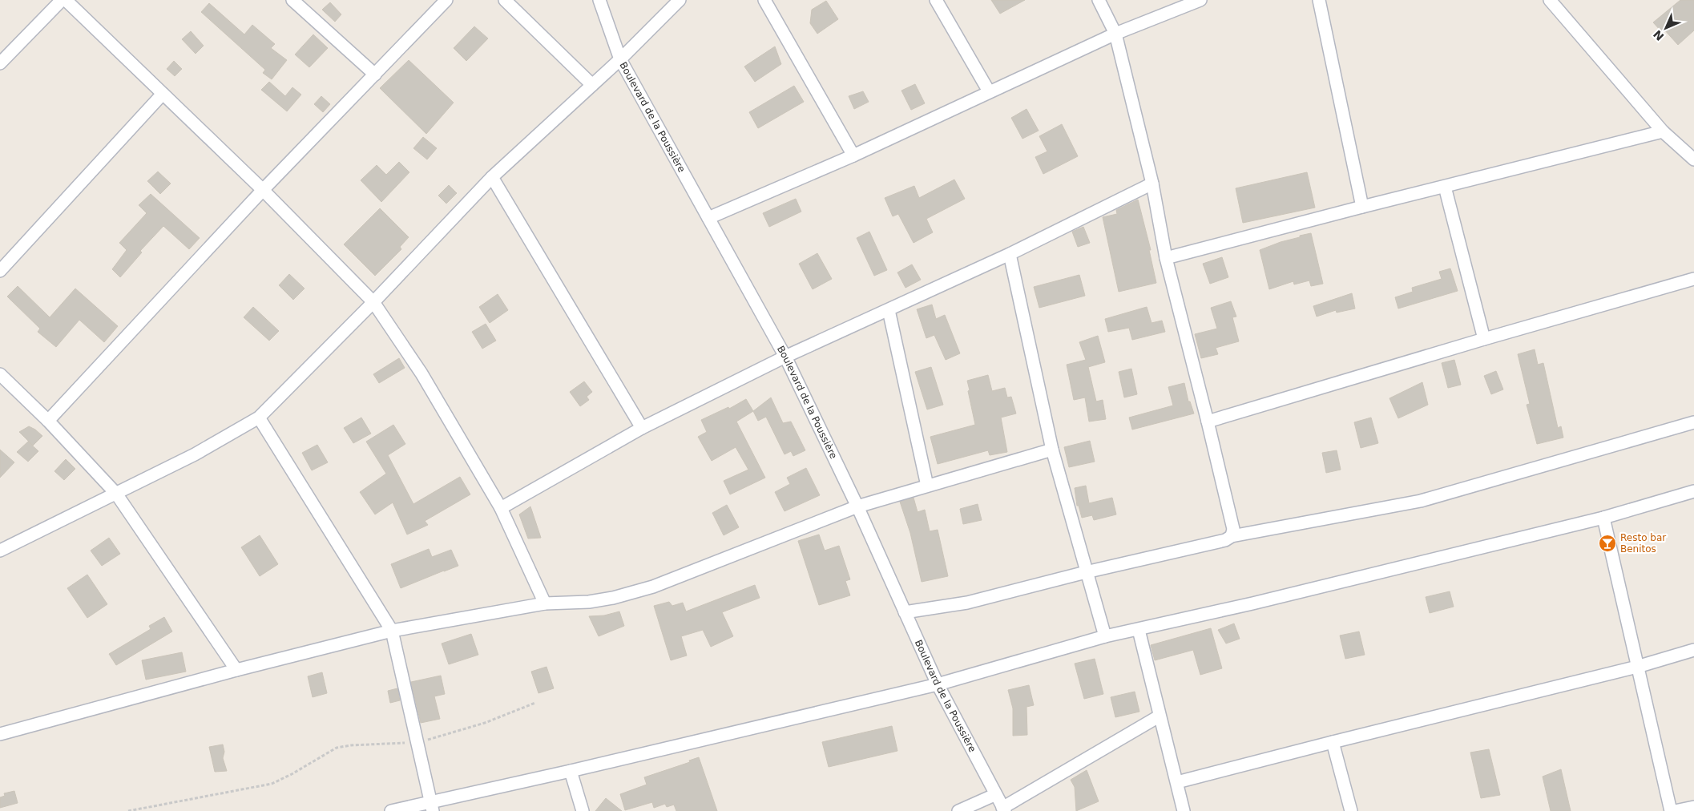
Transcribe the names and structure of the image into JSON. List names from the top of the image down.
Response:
{
  "streets": {
    "street": ["Boulevard de la Poussière"]
  },
  "places": {
    "bar": ["Resto bar Benitos"]
  },
  "north": "bottom left"
}
